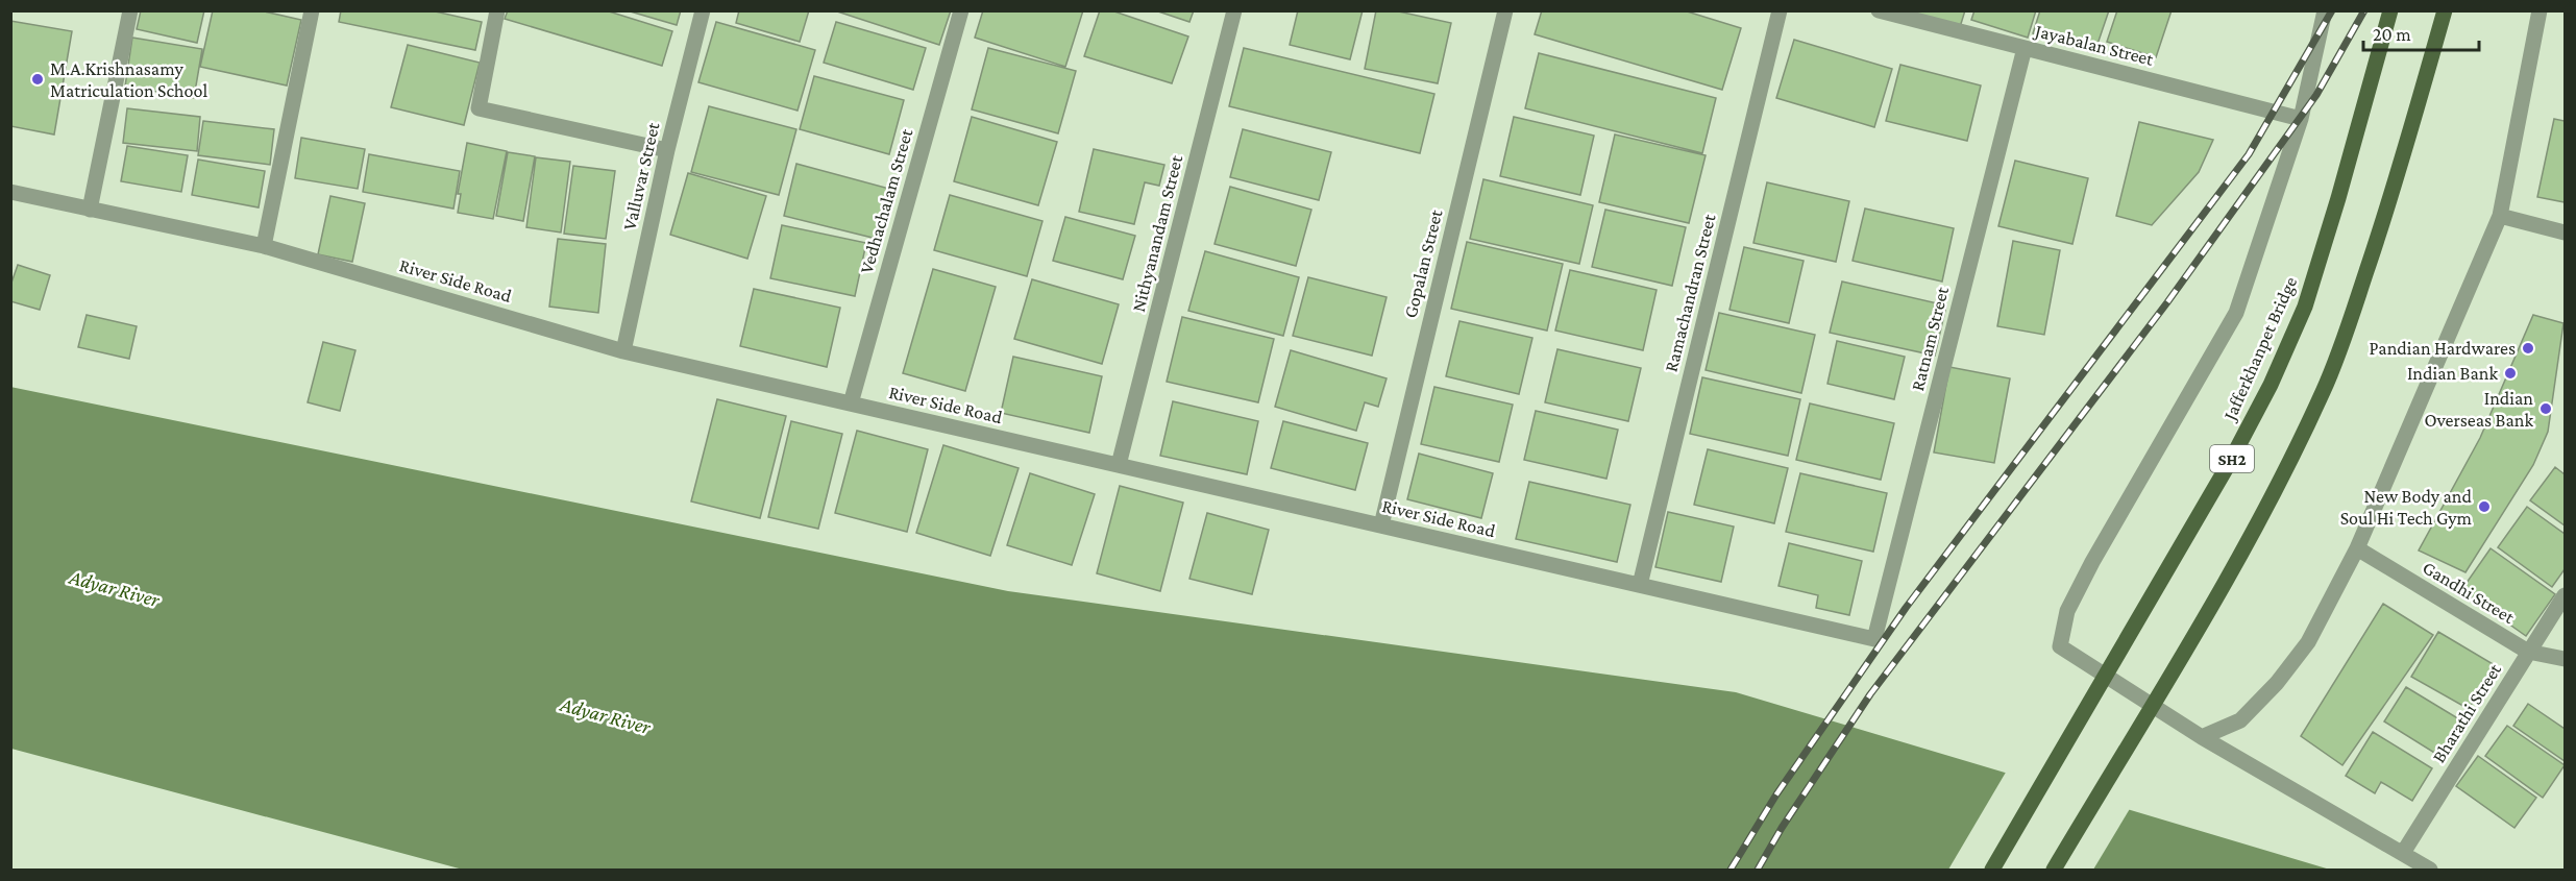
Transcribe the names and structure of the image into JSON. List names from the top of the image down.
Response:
{
  "streets": {
    "main road": ["Jafferkhanpet Bridge", "SH2"],
    "street": [
      "Jayabalan Street",
      "Valluvar Street",
      "Vedhachalam Street",
      "Nithyanandam Street",
      "Gopalan Street",
      "River Side Road",
      "Ramachandran Street",
      "Ratnam Street",
      "Gandhi Street",
      "Bharathi Street"
    ]
  },
  "crossings": [
    ["Jayabalan Street", "Ratnam Street"],
    ["Valluvar Street", "River Side Road"],
    ["Vedhachalam Street", "River Side Road"],
    ["Nithyanandam Street", "River Side Road"],
    ["Gopalan Street", "River Side Road"],
    ["River Side Road", "Ramachandran Street"],
    ["River Side Road", "Ratnam Street"],
    ["Gandhi Street", "Bharathi Street"]
  ],
  "water": ["Adyar River"],
  "places": [
    "M.A.Krishnasamy Matriculation School",
    "Pandian Hardwares",
    "Indian Bank",
    "Indian Overseas Bank",
    "New Body and Soul Hi Tech Gym"
  ],
  "scale_bar": "20 m"
}
